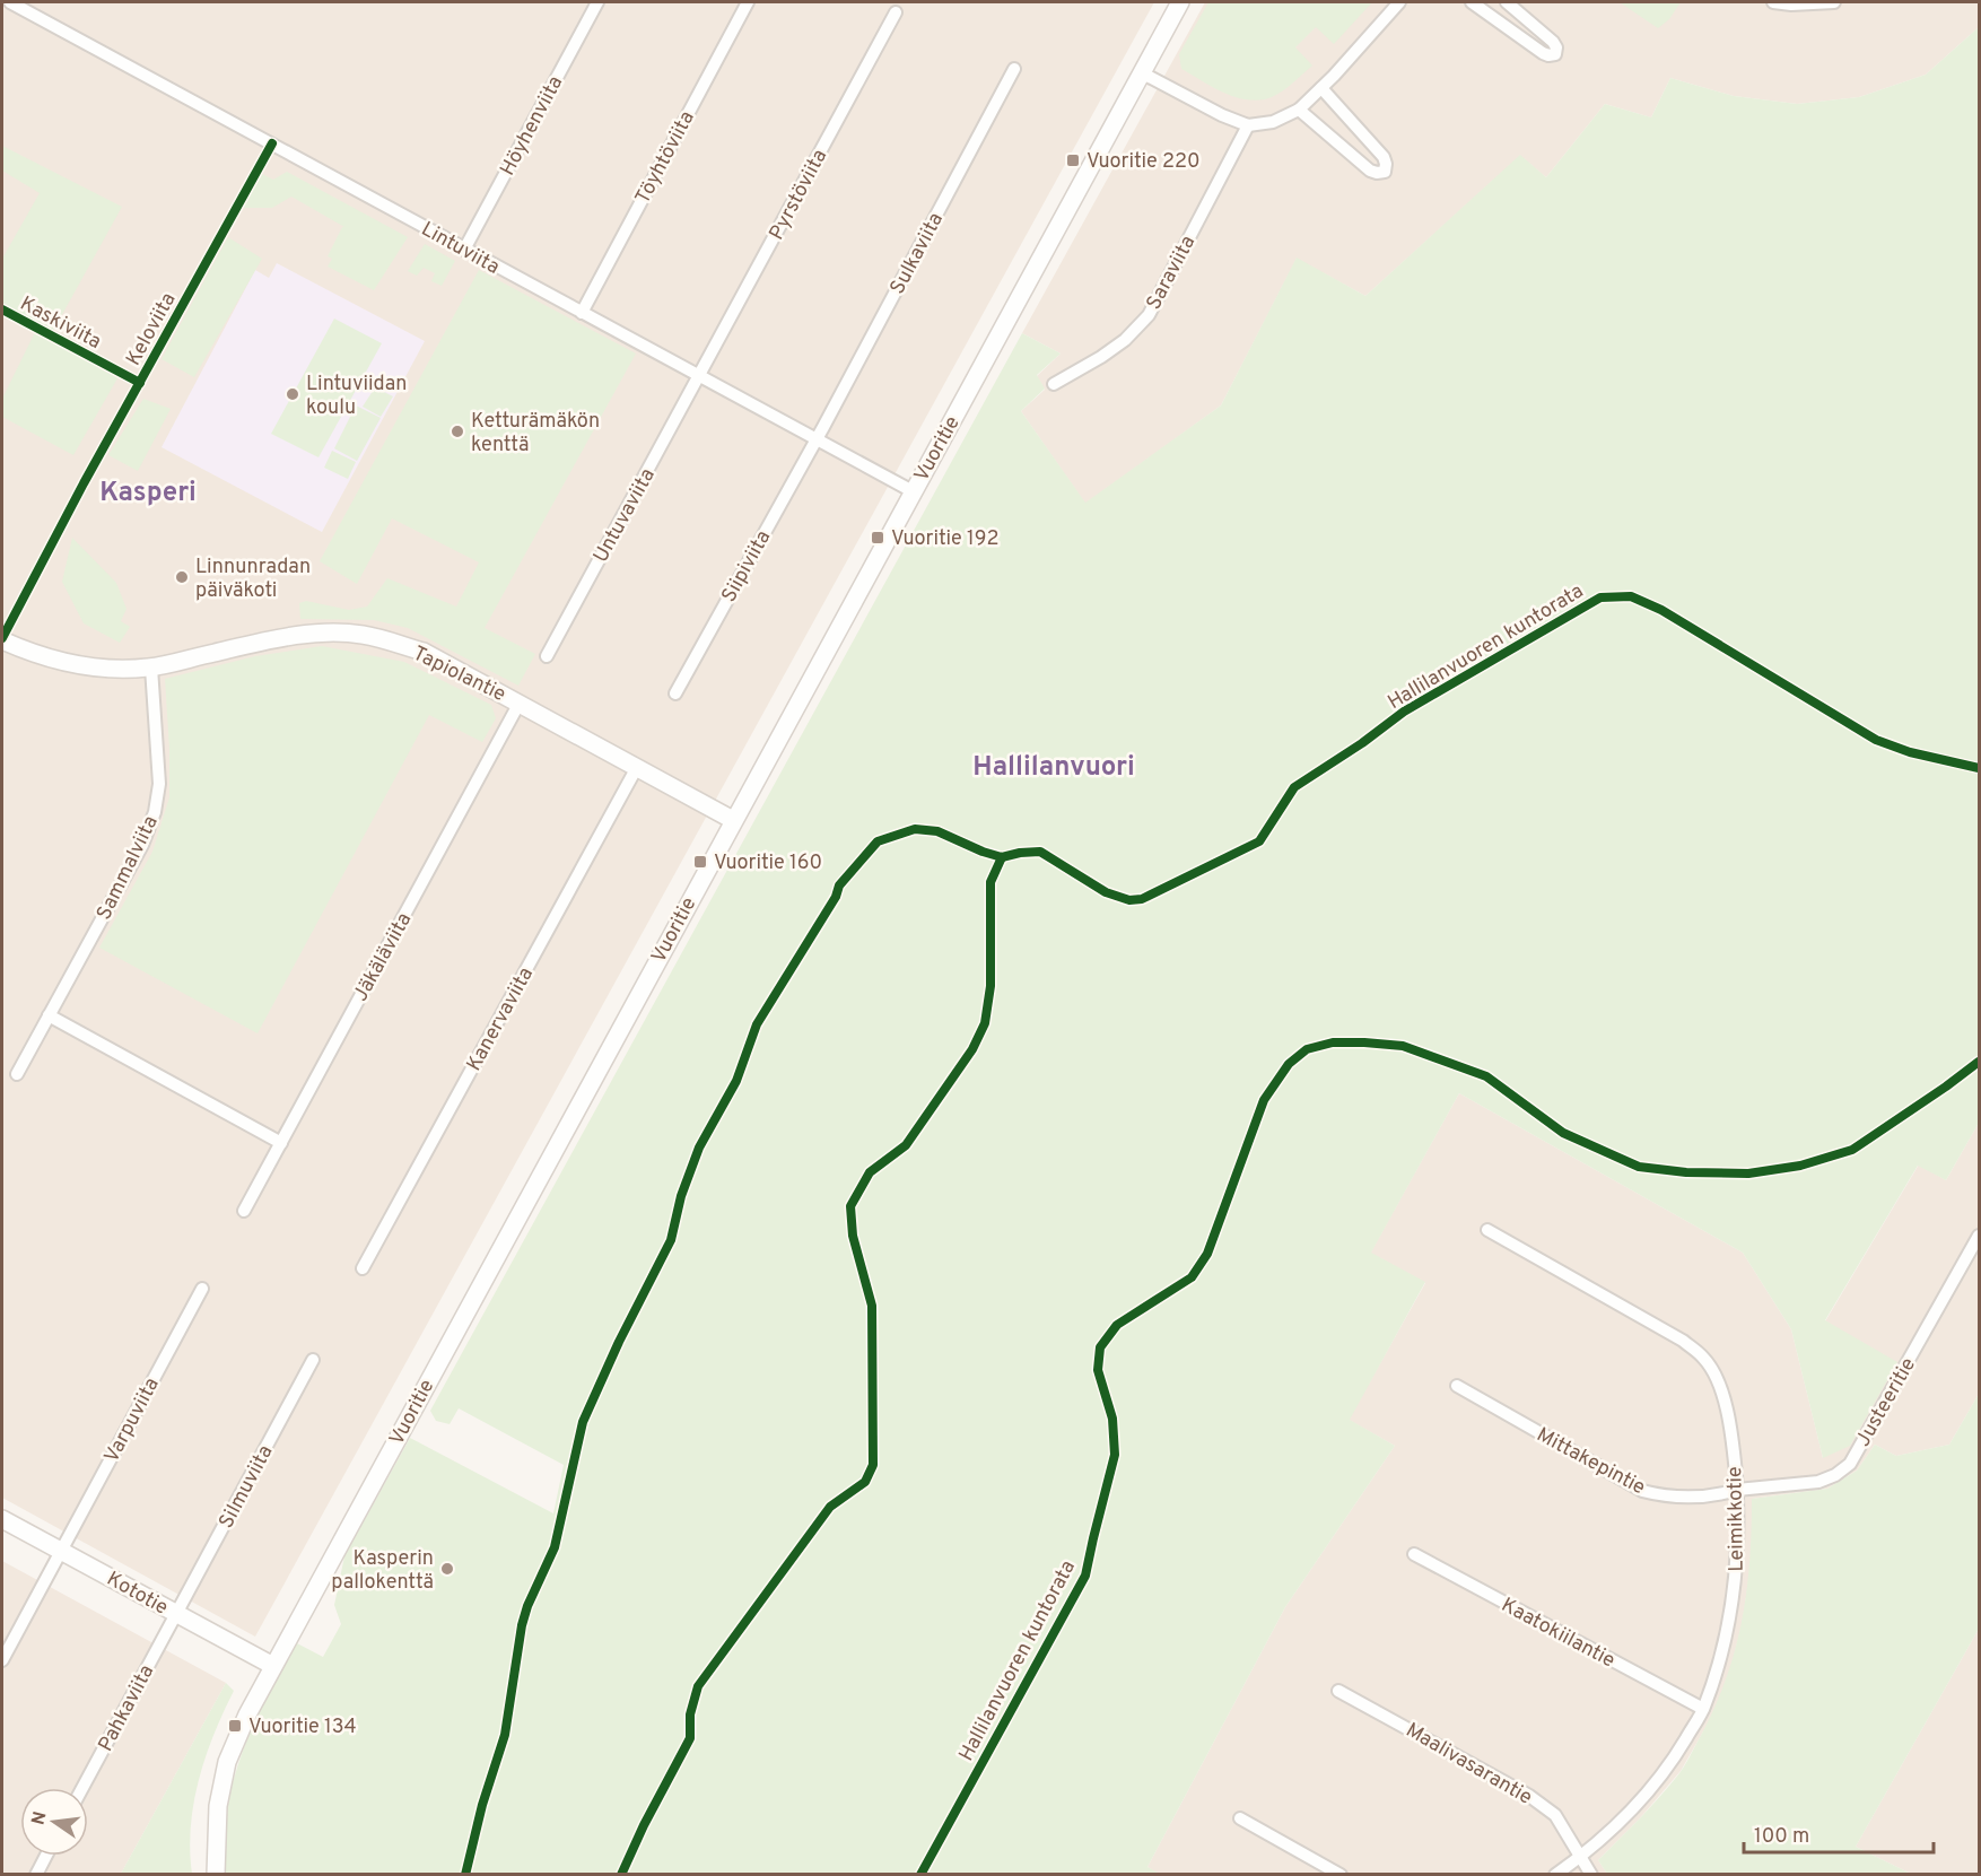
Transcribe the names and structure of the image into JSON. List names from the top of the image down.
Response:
{
  "streets": {
    "street": [
      "Höyhenviita",
      "Töyhtöviita",
      "Pyrstöviita",
      "Lintuviita",
      "Sulkaviita",
      "Saraviita",
      "Vuoritie",
      "Untuvaviita",
      "Siipiviita",
      "Tapiolantie",
      "Sammalviita",
      "Jäkäläviita",
      "Kanervaviita",
      "Justeeritie",
      "Varpuviita",
      "Mittakepintie",
      "Silmuviita",
      "Leimikkotie",
      "Kototie",
      "Kaatokiilantie",
      "Pahkaviita",
      "Maalivasarantie"
    ],
    "cycle path": ["Kaskiviita", "Keloviita", "Hallilanvuoren kuntorata"]
  },
  "crossings": [
    ["Höyhenviita", "Lintuviita"],
    ["Töyhtöviita", "Lintuviita"],
    ["Pyrstöviita", "Lintuviita"],
    ["Pyrstöviita", "Untuvaviita"],
    ["Lintuviita", "Sulkaviita"],
    ["Lintuviita", "Vuoritie"],
    ["Lintuviita", "Untuvaviita"],
    ["Lintuviita", "Siipiviita"],
    ["Sulkaviita", "Siipiviita"],
    ["Vuoritie", "Tapiolantie"],
    ["Vuoritie", "Kototie"],
    ["Tapiolantie", "Sammalviita"],
    ["Tapiolantie", "Jäkäläviita"],
    ["Tapiolantie", "Kanervaviita"],
    ["Justeeritie", "Mittakepintie"],
    ["Justeeritie", "Leimikkotie"],
    ["Varpuviita", "Kototie"],
    ["Mittakepintie", "Leimikkotie"],
    ["Silmuviita", "Kototie"],
    ["Silmuviita", "Pahkaviita"],
    ["Leimikkotie", "Kaatokiilantie"],
    ["Leimikkotie", "Maalivasarantie"],
    ["Kototie", "Pahkaviita"]
  ],
  "districts": ["Kasperi", "Hallilanvuori"],
  "places": {
    "transit": [
      "Vuoritie 220",
      "Vuoritie 192",
      "Vuoritie 160",
      "Vuoritie 134"
    ],
    "other": [
      "Lintuviidan koulu",
      "Ketturämäkön kenttä",
      "Linnunradan päiväkoti",
      "Kasperin pallokenttä"
    ]
  },
  "scale_bar": "100 m",
  "north": "left"
}
